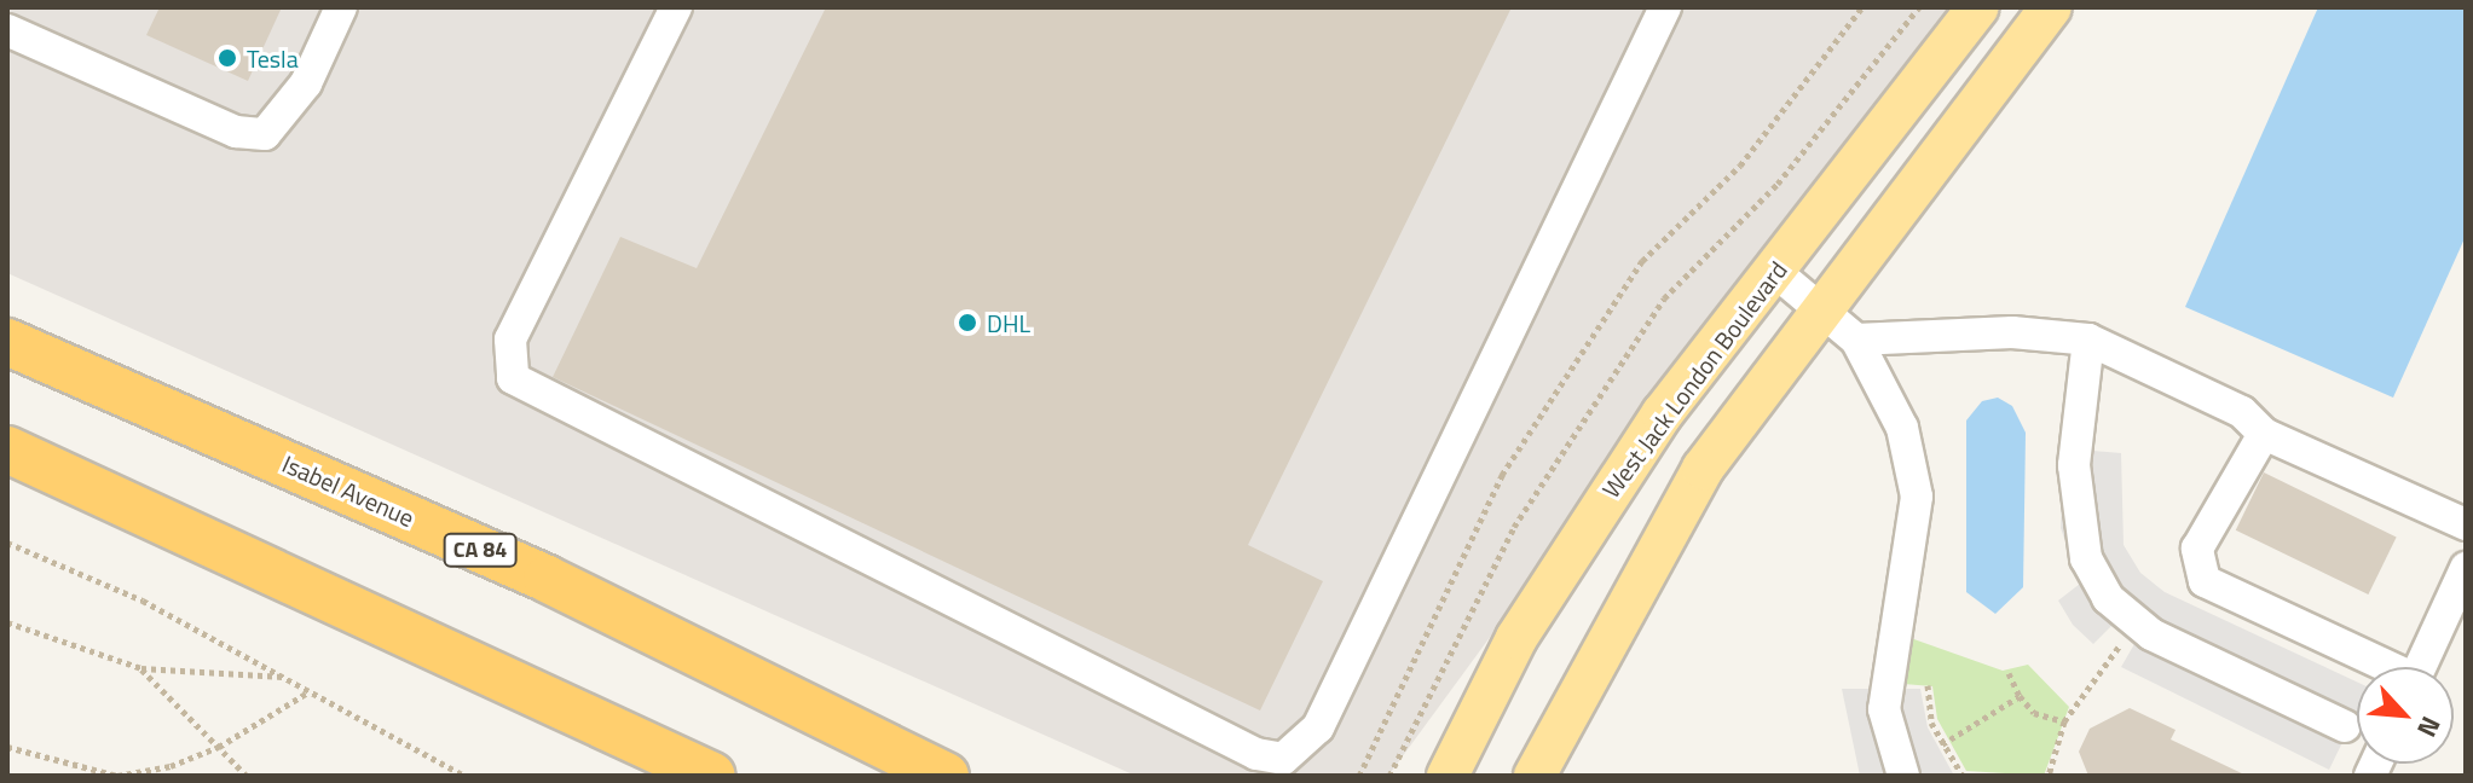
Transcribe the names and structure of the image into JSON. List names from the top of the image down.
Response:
{
  "streets": {
    "highway": ["Isabel Avenue", "CA 84"],
    "main road": ["West Jack London Boulevard"]
  },
  "places": ["Tesla", "DHL"],
  "north": "bottom right"
}
